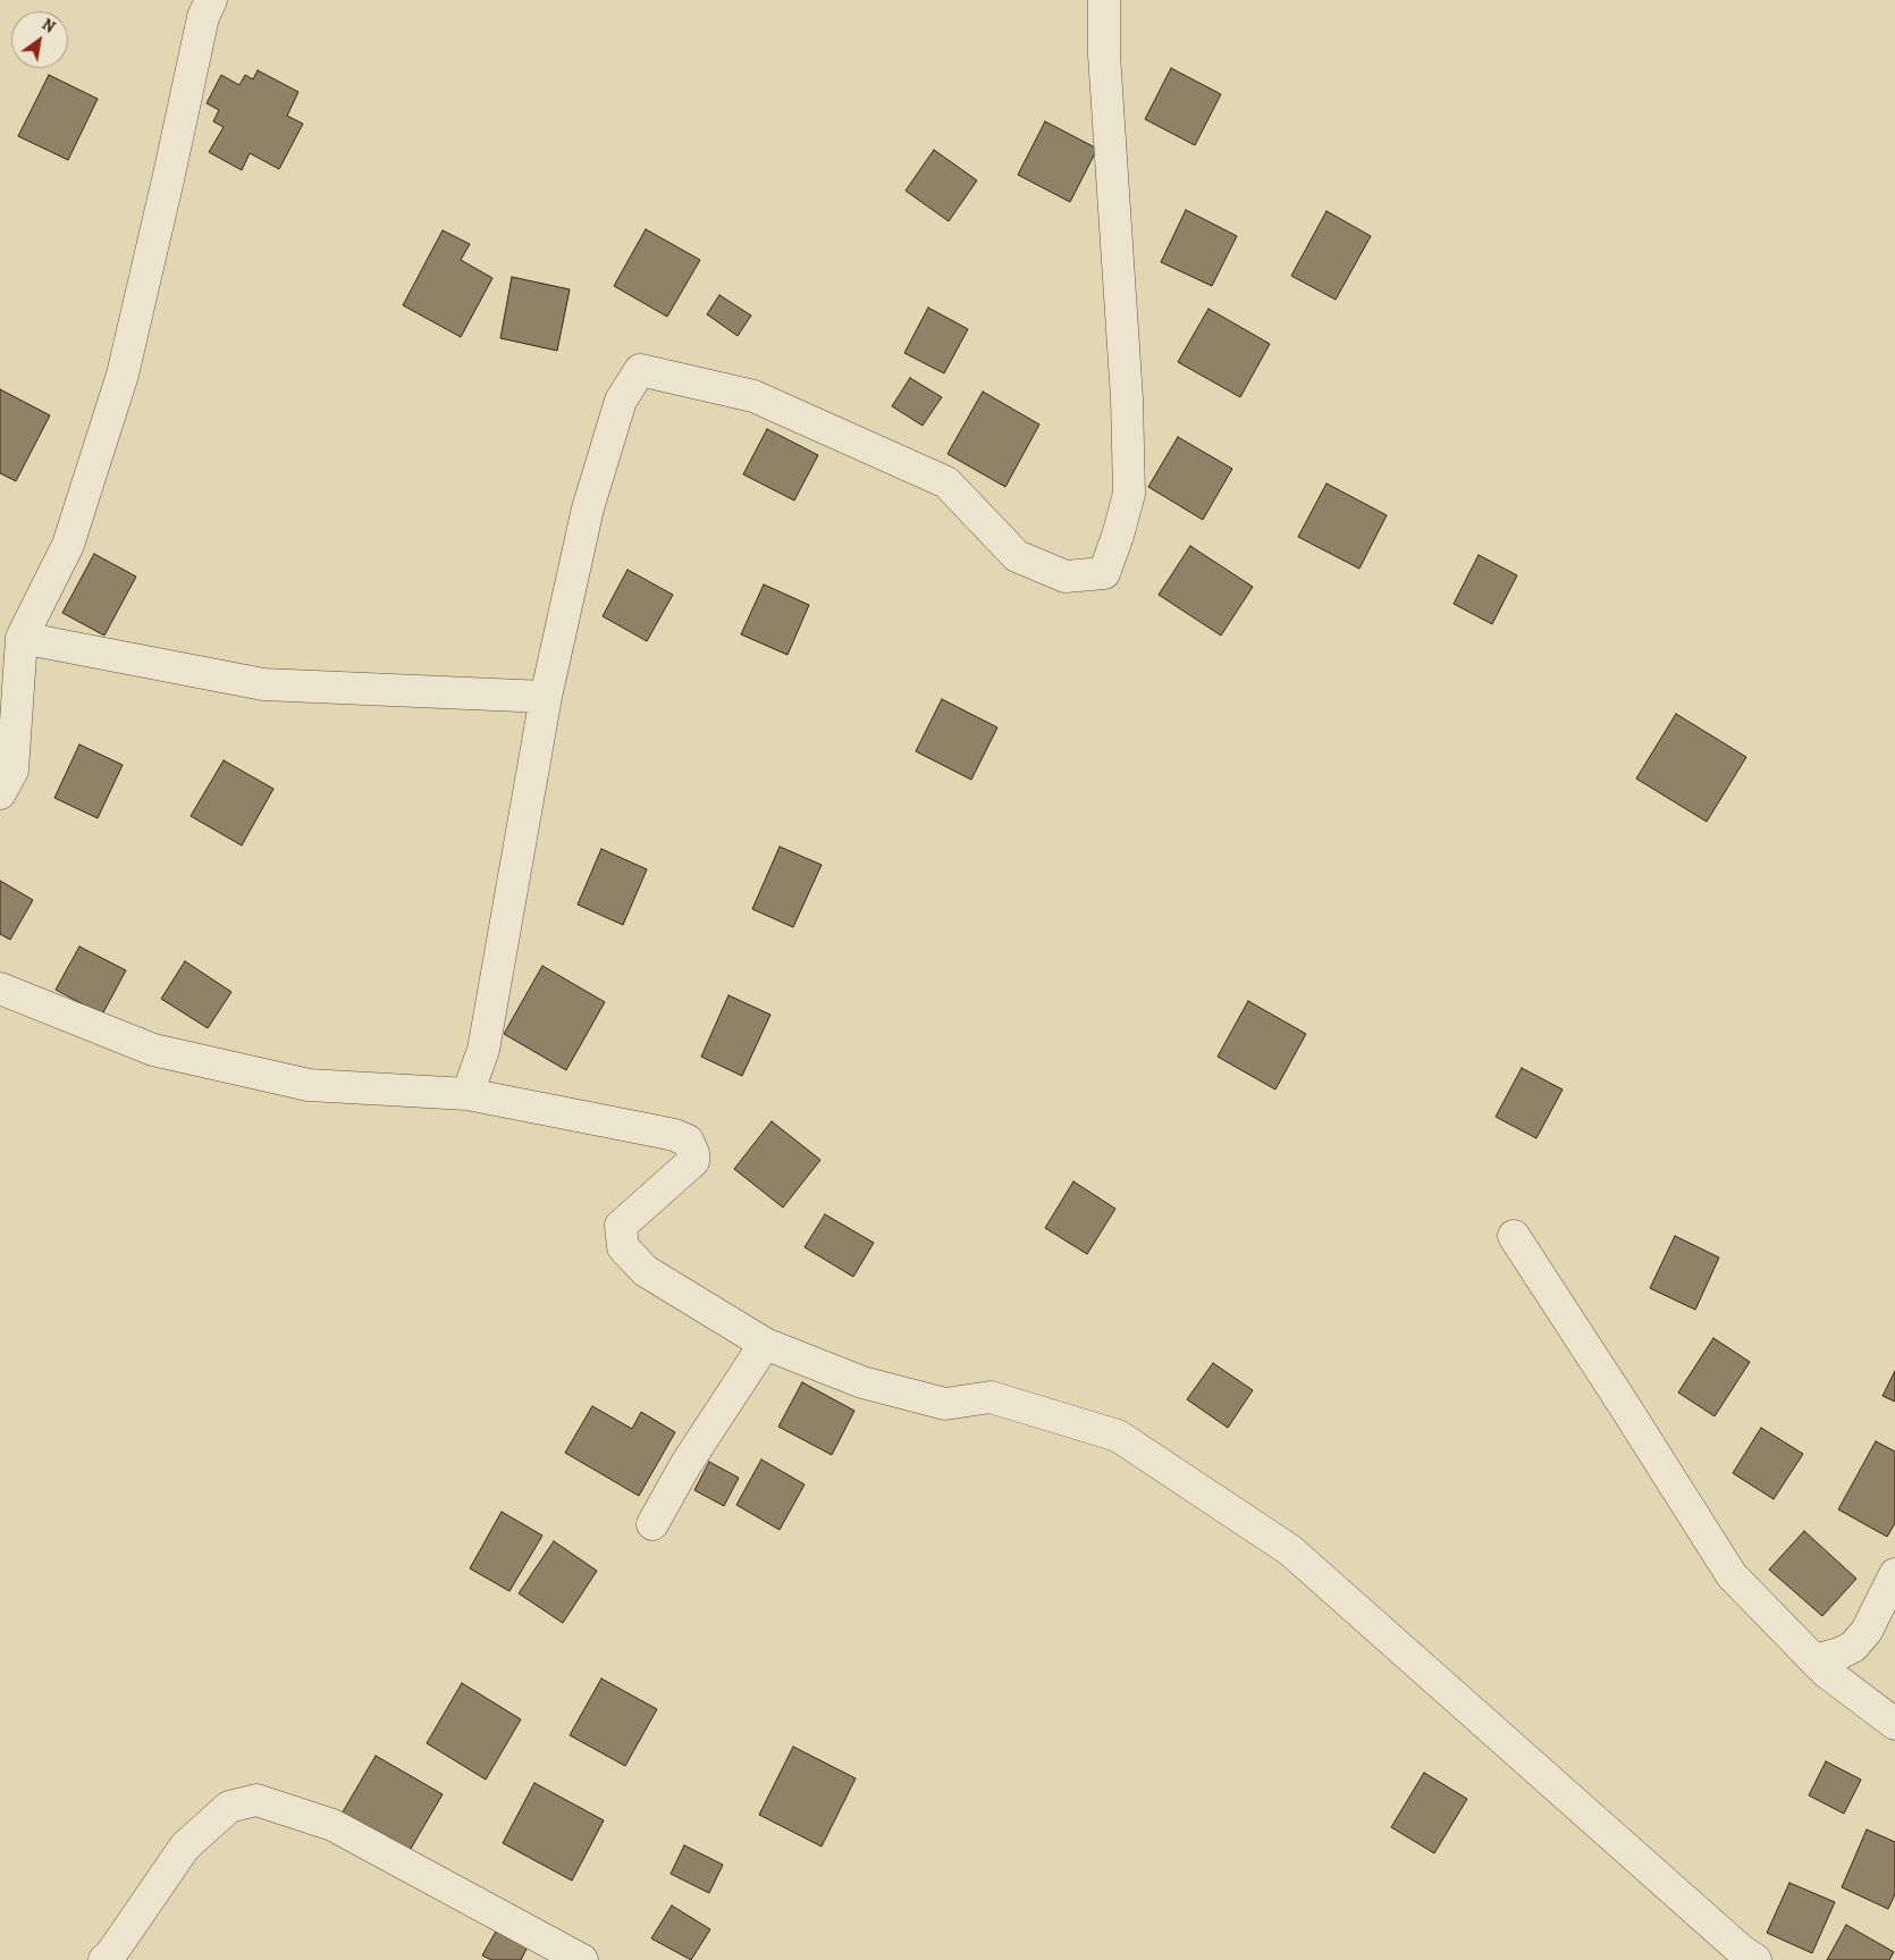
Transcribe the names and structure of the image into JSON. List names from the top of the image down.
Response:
{
  "north": "top right"
}
